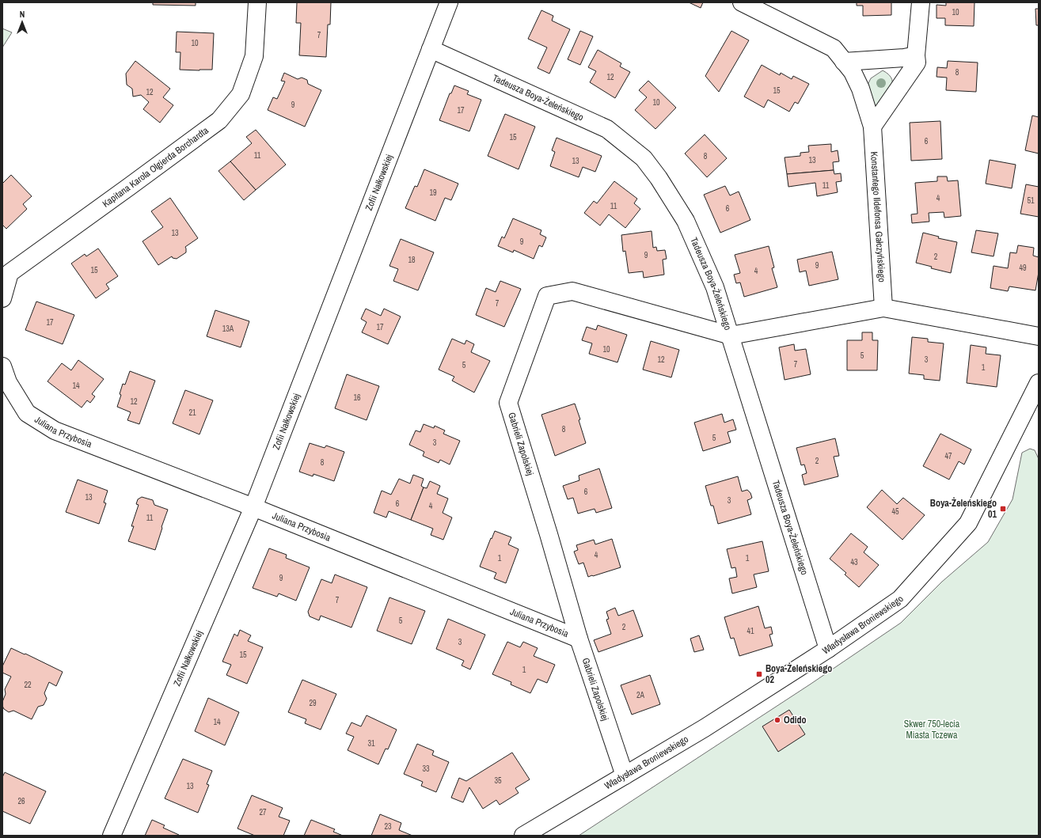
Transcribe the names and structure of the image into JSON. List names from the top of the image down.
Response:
{
  "streets": {
    "street": [
      "Tadeusza Boya-Żeleńskiego",
      "Kapitana Karola Olgierda Borchardta",
      "Zofii Nałkowskiej",
      "Konstantego Ildefonsa Gałczyńskiego",
      "Juliana Przybosia",
      "Gabrieli Zapolskiej",
      "Władysława Broniewskiego"
    ]
  },
  "crossings": [
    ["Tadeusza Boya-Żeleńskiego", "Zofii Nałkowskiej"],
    ["Tadeusza Boya-Żeleńskiego", "Gabrieli Zapolskiej"],
    ["Tadeusza Boya-Żeleńskiego", "Władysława Broniewskiego"],
    ["Zofii Nałkowskiej", "Juliana Przybosia"],
    ["Juliana Przybosia", "Gabrieli Zapolskiej"],
    ["Gabrieli Zapolskiej", "Władysława Broniewskiego"]
  ],
  "parks": ["Skwer 750-lecia Miasta Tczewa"],
  "places": {
    "transit": ["Boya-Żeleńskiego 01", "Boya-Żeleńskiego 02"],
    "other": ["Odido"]
  },
  "house_numbers": [
    "10",
    "7",
    "10",
    "8",
    "12",
    "15",
    "12",
    "10",
    "9",
    "17",
    "15",
    "6",
    "11",
    "8",
    "13",
    "13",
    "11",
    "19",
    "4",
    "51",
    "11",
    "6",
    "13",
    "9",
    "9",
    "2",
    "18",
    "9",
    "49",
    "15",
    "4",
    "7",
    "17",
    "17",
    "13A",
    "10",
    "5",
    "12",
    "3",
    "7",
    "5",
    "1",
    "14",
    "16",
    "12",
    "21",
    "8",
    "5",
    "3",
    "47",
    "2",
    "8",
    "6",
    "13",
    "3",
    "6",
    "4",
    "45",
    "11",
    "4",
    "1",
    "1",
    "43",
    "9",
    "7",
    "5",
    "2",
    "41",
    "3",
    "15",
    "1",
    "22",
    "2A",
    "29",
    "14",
    "31",
    "33",
    "35",
    "13",
    "26",
    "27",
    "23"
  ],
  "north": "top"
}
